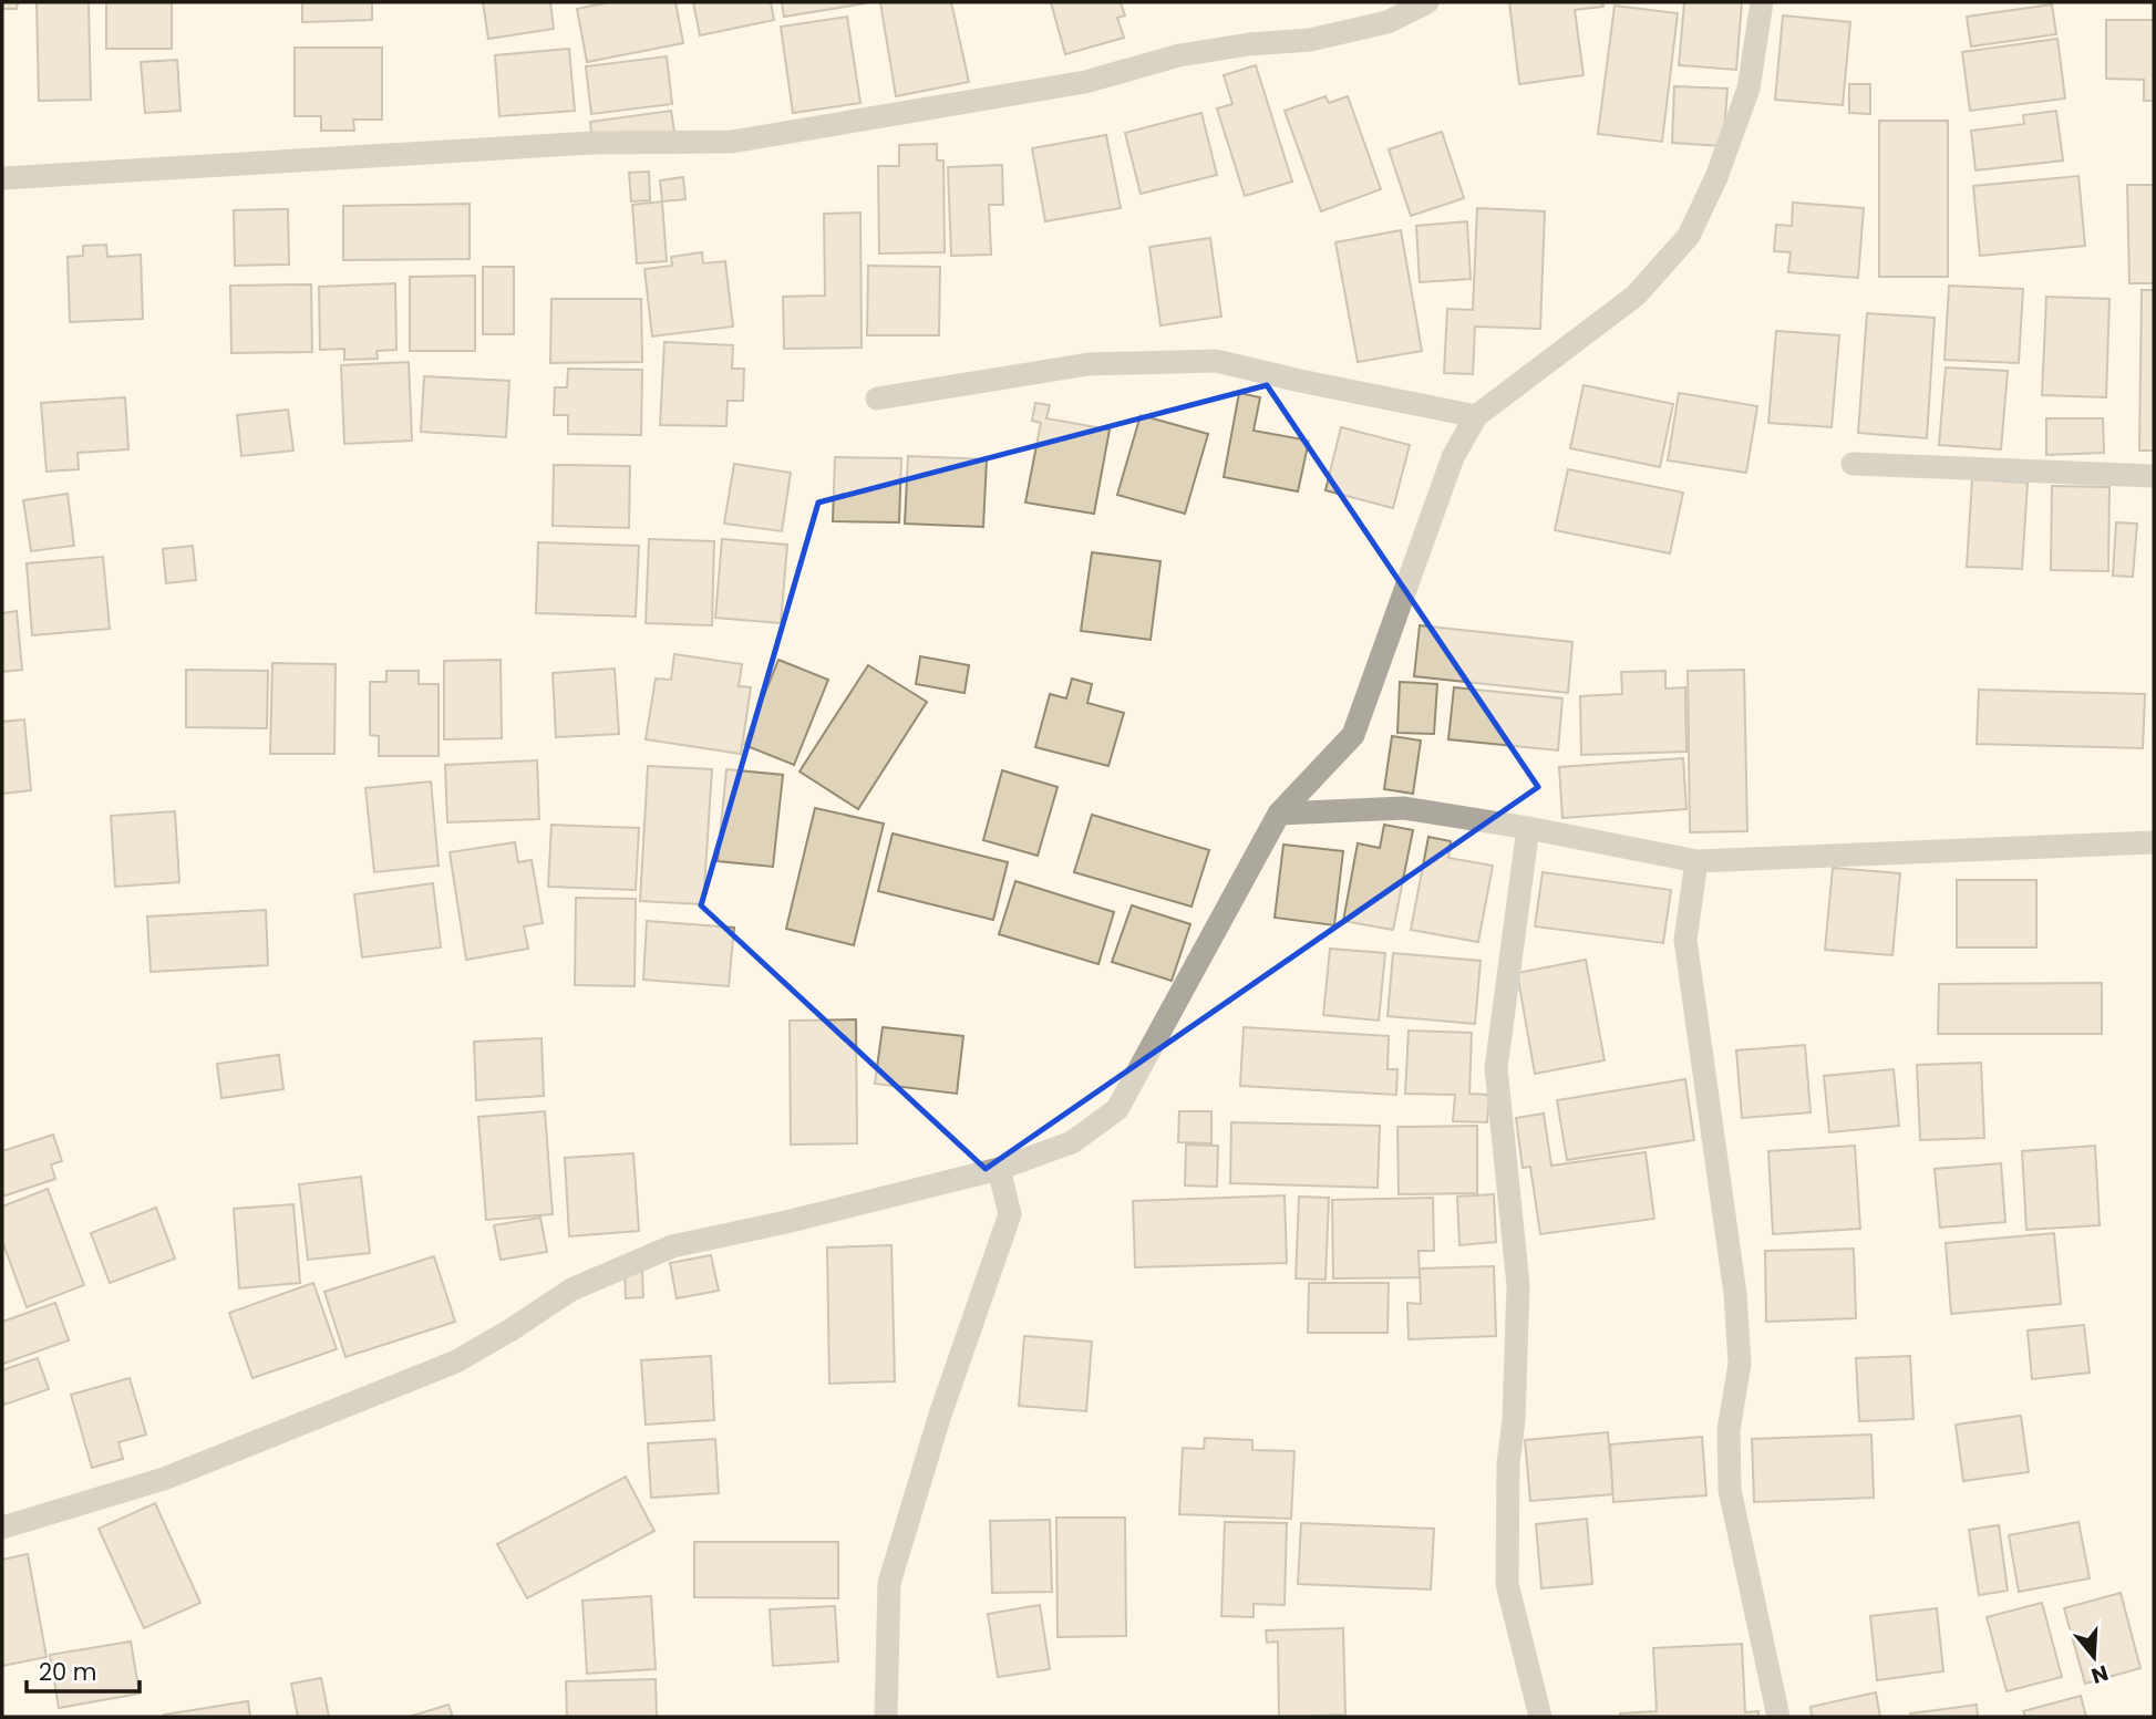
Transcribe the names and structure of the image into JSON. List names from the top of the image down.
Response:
{
  "scale_bar": "20 m",
  "north": "bottom"
}
